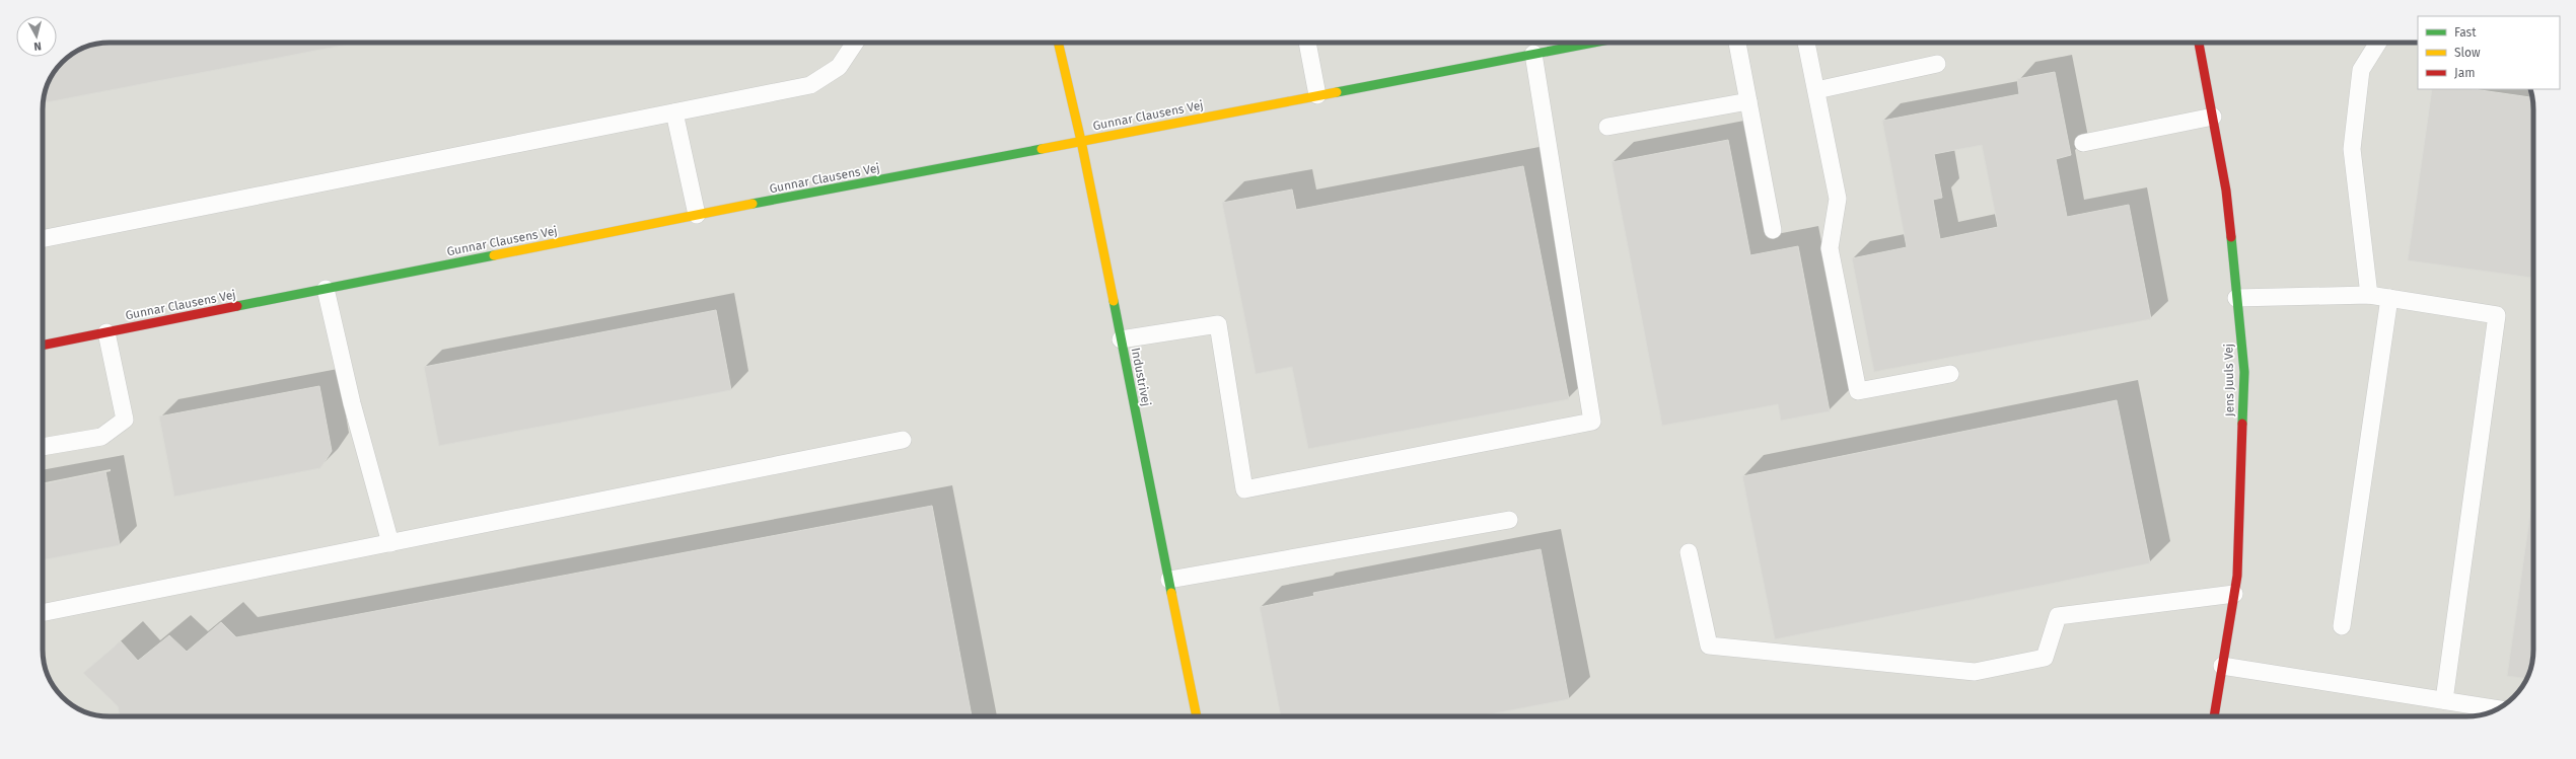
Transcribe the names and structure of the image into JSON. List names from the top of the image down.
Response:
{
  "streets": {
    "street": ["Gunnar Clausens Vej", "Industrivej", "Jens Juuls Vej"]
  },
  "crossings": [
    ["Gunnar Clausens Vej", "Industrivej"]
  ],
  "legend": ["Fast", "Slow", "Jam"],
  "north": "bottom"
}
